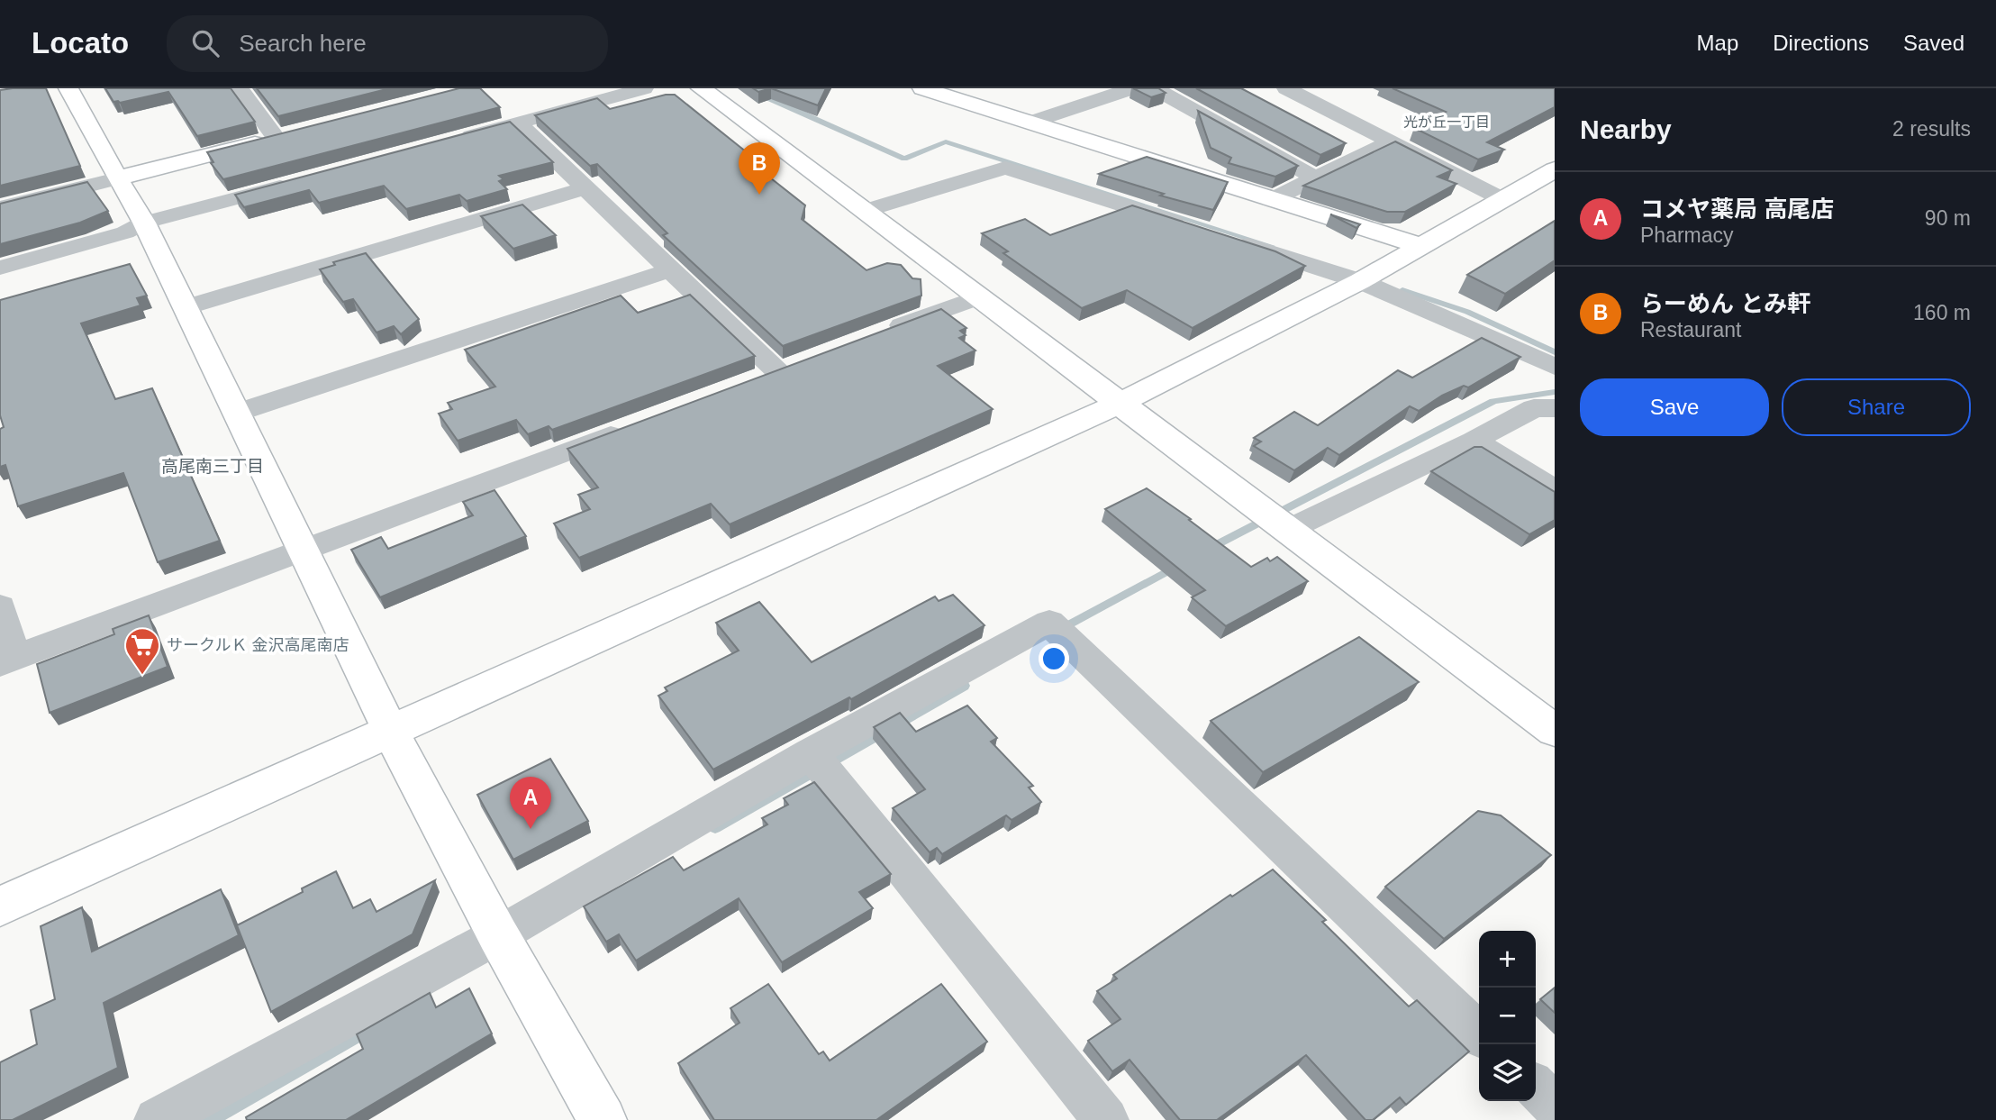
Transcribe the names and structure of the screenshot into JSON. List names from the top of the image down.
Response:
{
  "districts": ["光が丘一丁目", "高尾南三丁目"],
  "places": {
    "supermarket": ["サークルＫ 金沢高尾南店"]
  },
  "page": {
    "header": "Locato",
    "search": "Search here",
    "nav": ["Map", "Directions", "Saved"],
    "heading": ["Nearby", "2 results"],
    "pins": ["B", "A"],
    "list": [
      {
        "mark": "A",
        "name": "コメヤ薬局 高尾店",
        "note": "Pharmacy",
        "value": "90 m"
      },
      {
        "mark": "B",
        "name": "らーめん とみ軒",
        "note": "Restaurant",
        "value": "160 m"
      }
    ],
    "buttons": ["Save", "Share"],
    "map_buttons": ["+", "−"]
  }
}
